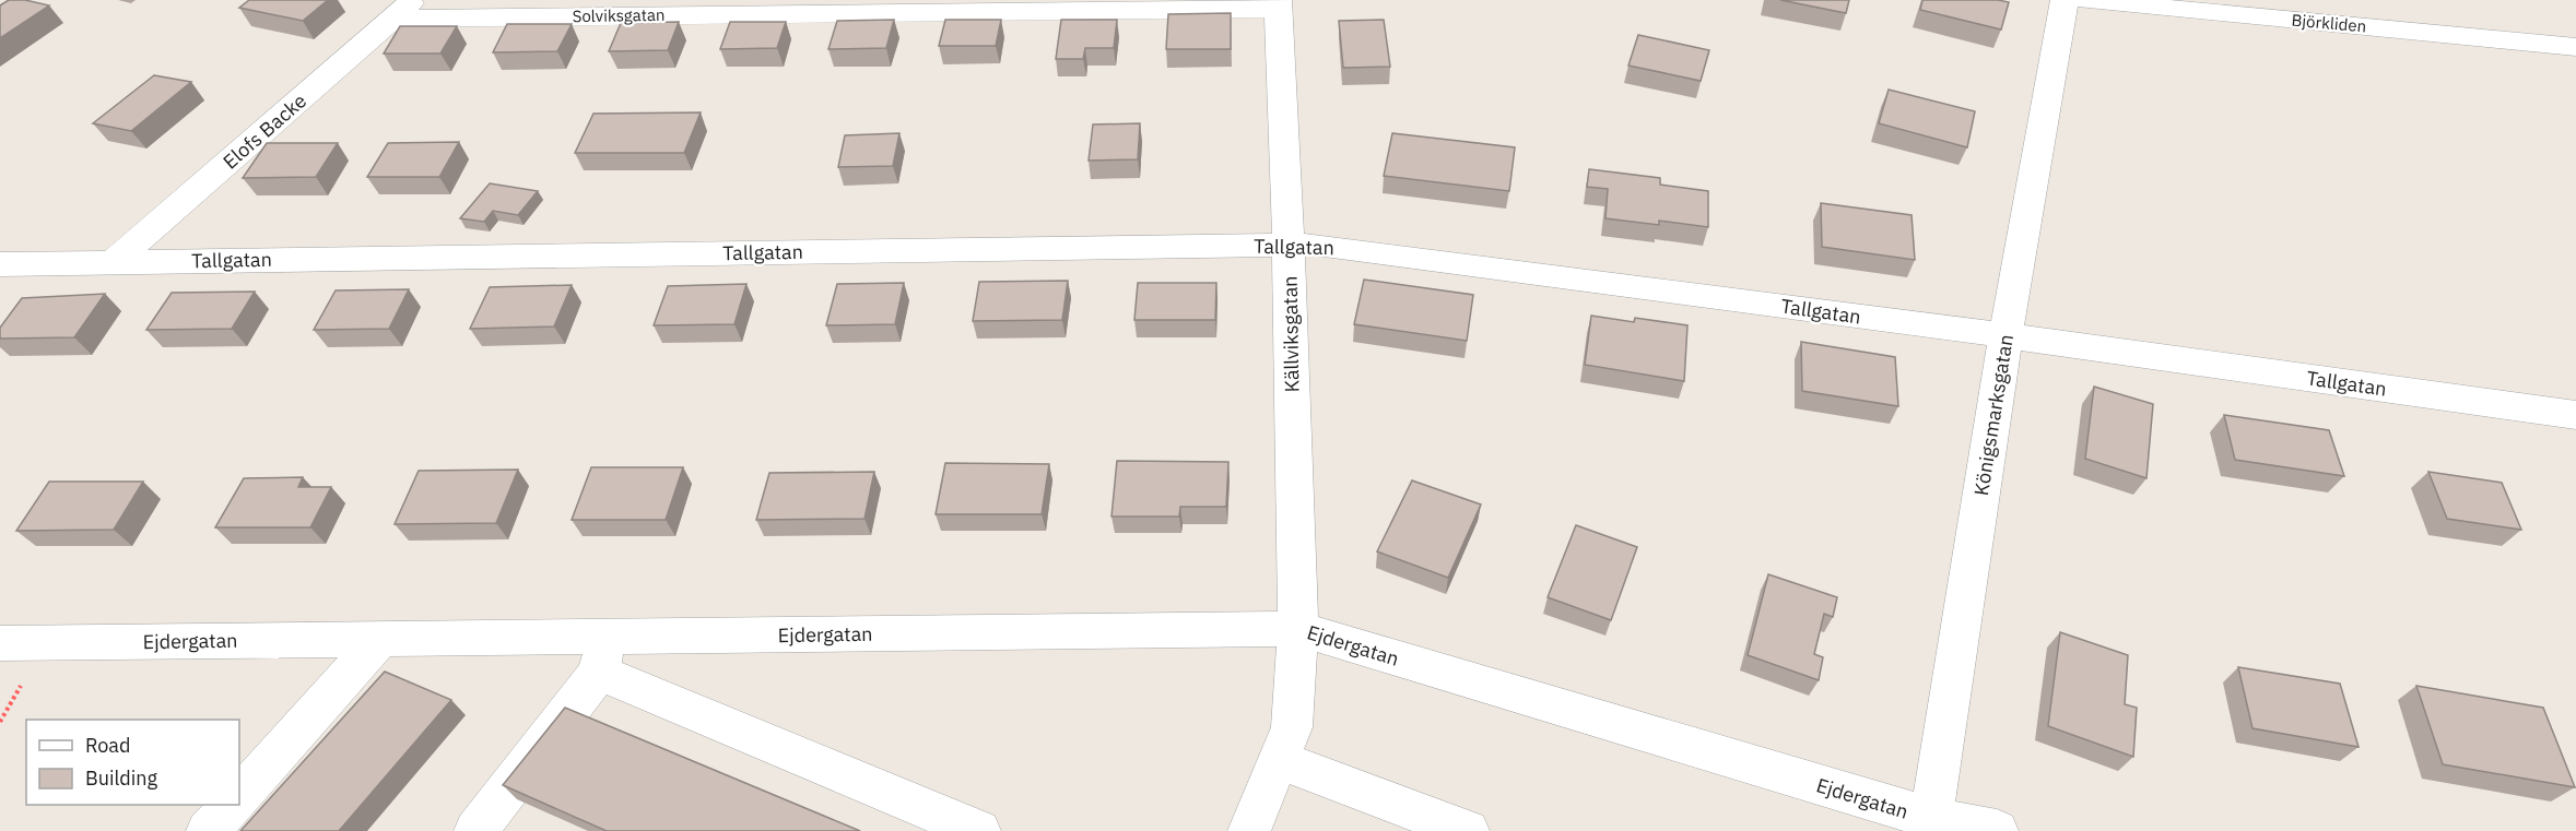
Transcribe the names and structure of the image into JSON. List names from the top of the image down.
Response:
{
  "streets": {
    "street": [
      "Solviksgatan",
      "Björkliden",
      "Elofs Backe",
      "Tallgatan",
      "Källviksgatan",
      "Königsmarksgatan",
      "Ejdergatan"
    ]
  },
  "crossings": [
    ["Solviksgatan", "Elofs Backe"],
    ["Solviksgatan", "Källviksgatan"],
    ["Elofs Backe", "Tallgatan"],
    ["Tallgatan", "Källviksgatan"],
    ["Tallgatan", "Königsmarksgatan"],
    ["Källviksgatan", "Ejdergatan"],
    ["Königsmarksgatan", "Ejdergatan"]
  ],
  "legend": ["Road", "Building"]
}
